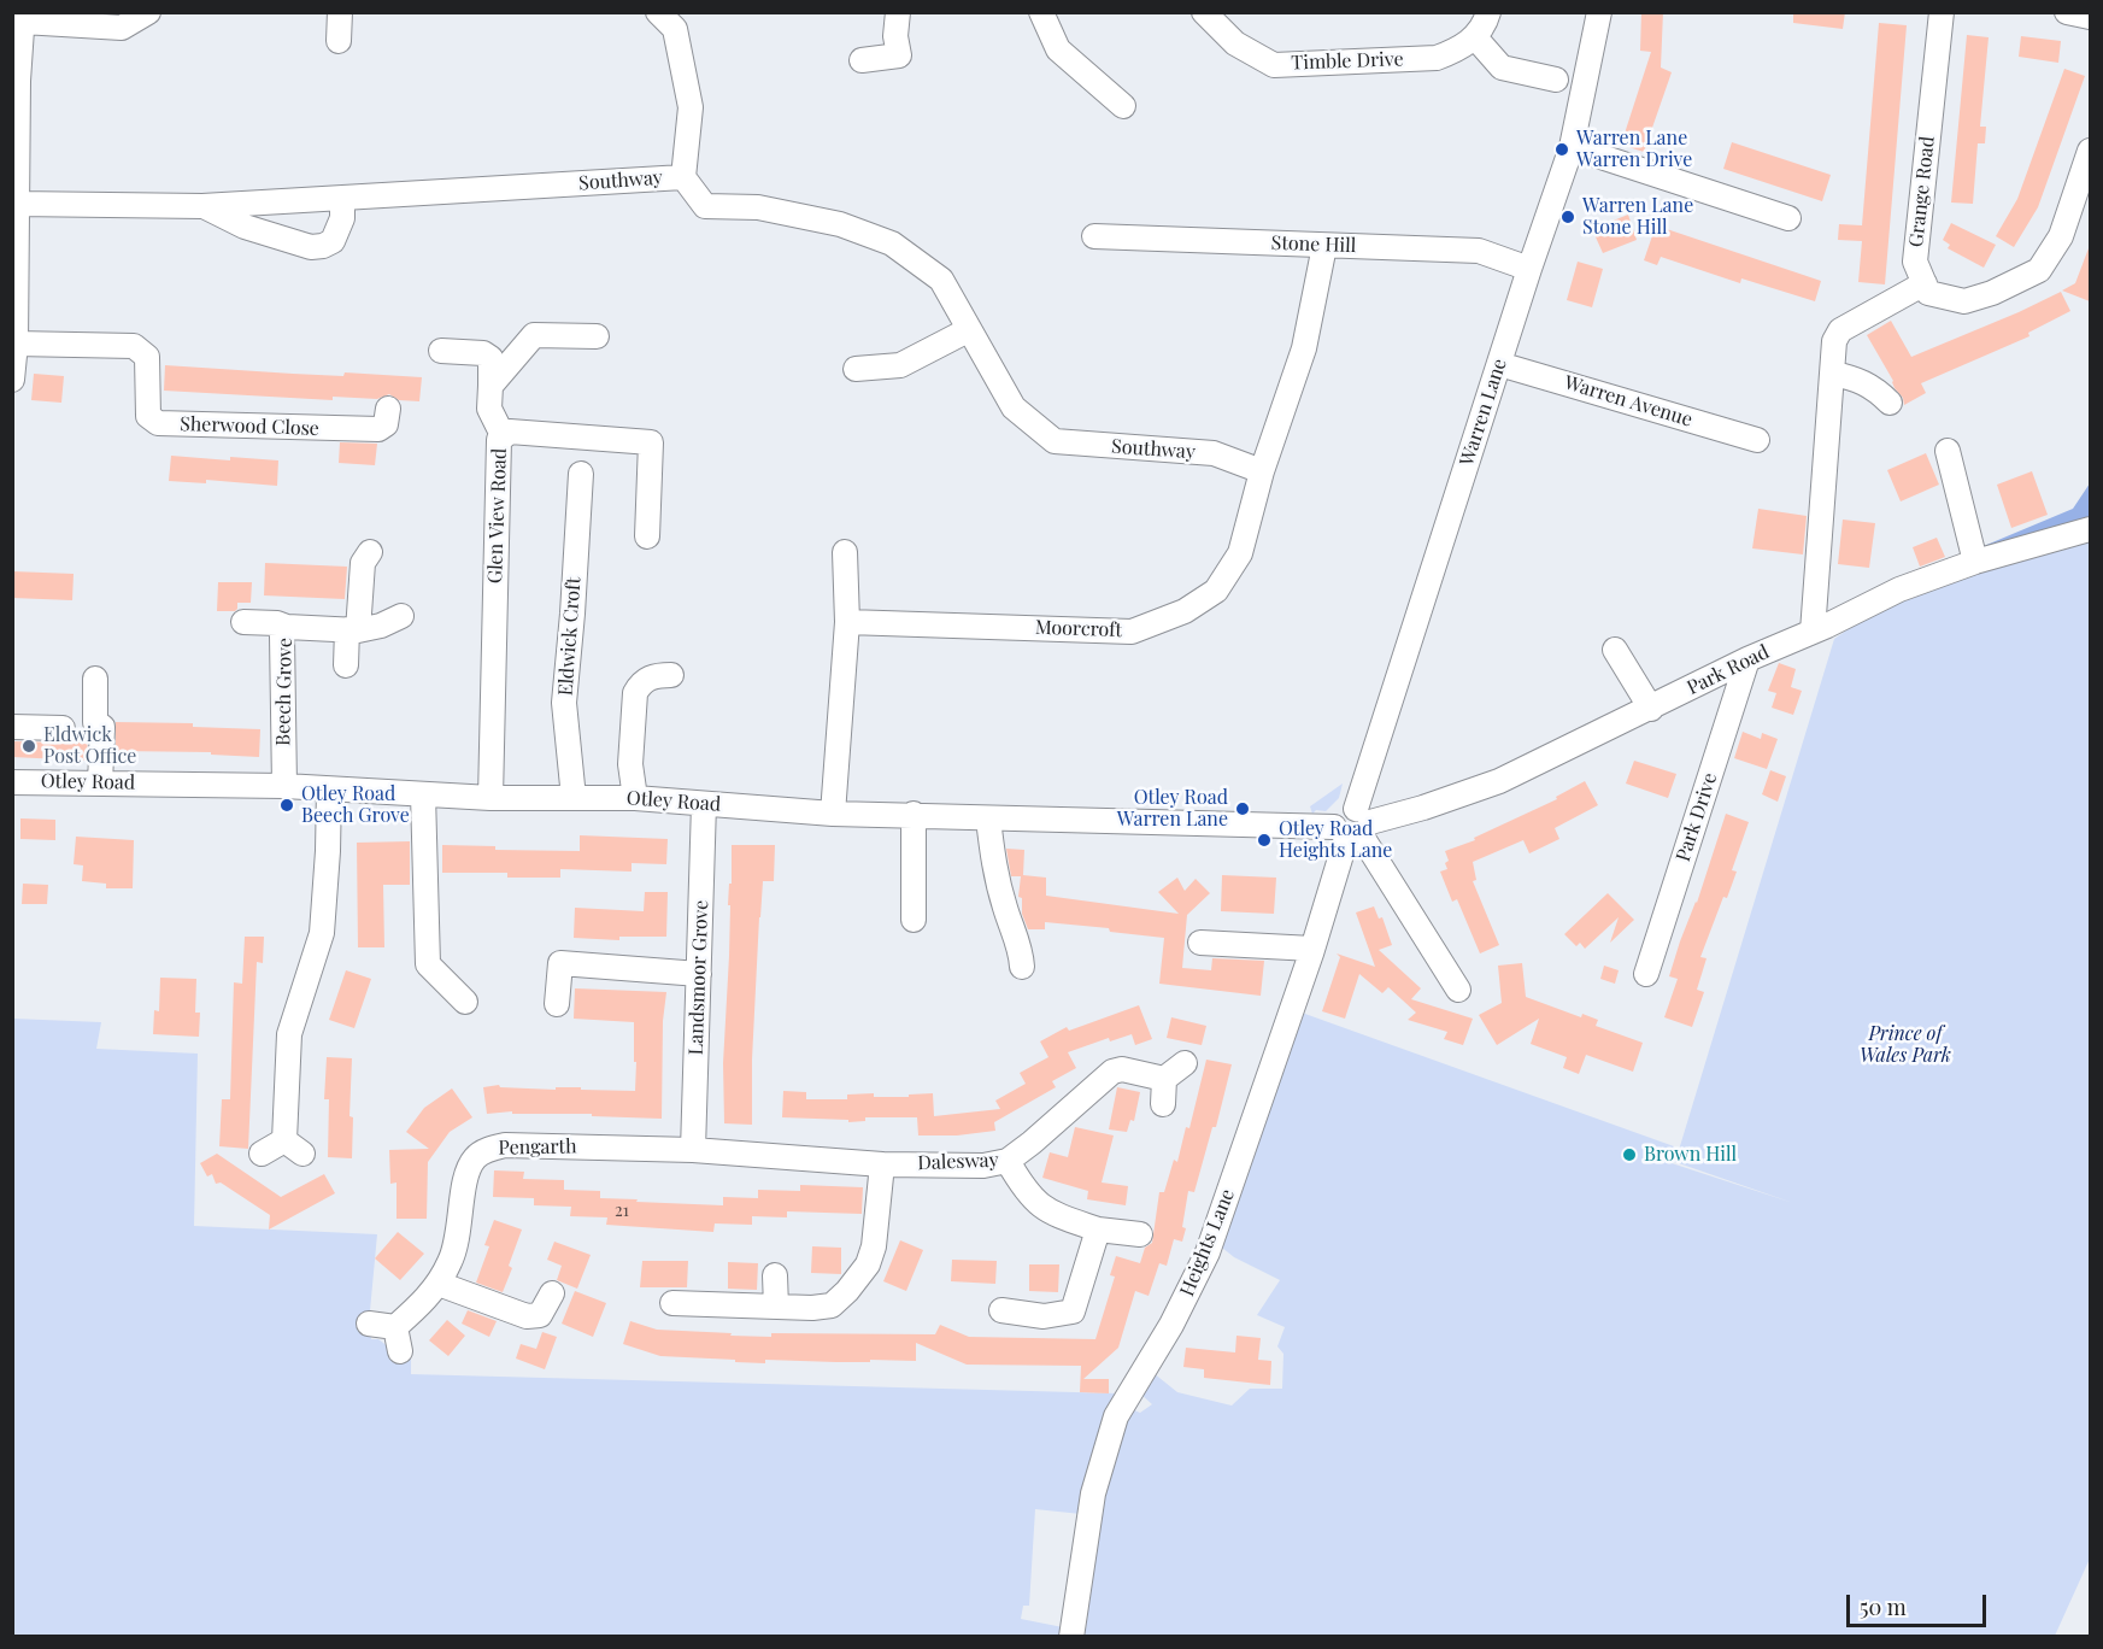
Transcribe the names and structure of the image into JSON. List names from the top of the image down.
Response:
{
  "streets": {
    "street": [
      "Timble Drive",
      "Southway",
      "Grange Road",
      "Stone Hill",
      "Warren Avenue",
      "Warren Lane",
      "Sherwood Close",
      "Glen View Road",
      "Moorcroft",
      "Eldwick Croft",
      "Park Road",
      "Beech Grove",
      "Otley Road",
      "Park Drive",
      "Landsmoor Grove",
      "Pengarth",
      "Dalesway",
      "Heights Lane"
    ]
  },
  "crossings": [
    ["Southway", "Moorcroft"],
    ["Stone Hill", "Warren Lane"],
    ["Stone Hill", "Moorcroft"],
    ["Warren Avenue", "Warren Lane"],
    ["Warren Lane", "Park Road"],
    ["Warren Lane", "Otley Road"],
    ["Warren Lane", "Heights Lane"],
    ["Glen View Road", "Otley Road"],
    ["Eldwick Croft", "Otley Road"],
    ["Park Road", "Otley Road"],
    ["Park Road", "Park Drive"],
    ["Park Road", "Heights Lane"],
    ["Beech Grove", "Otley Road"],
    ["Otley Road", "Landsmoor Grove"],
    ["Otley Road", "Heights Lane"],
    ["Landsmoor Grove", "Pengarth"],
    ["Landsmoor Grove", "Dalesway"],
    ["Pengarth", "Dalesway"]
  ],
  "parks": ["Prince of Wales Park"],
  "places": [
    "Warren Lane Warren Drive",
    "Warren Lane Stone Hill",
    "Eldwick Post Office",
    "Otley Road Beech Grove",
    "Otley Road Warren Lane",
    "Otley Road Heights Lane",
    "Brown Hill"
  ],
  "house_numbers": ["21"],
  "scale_bar": "50 m"
}
